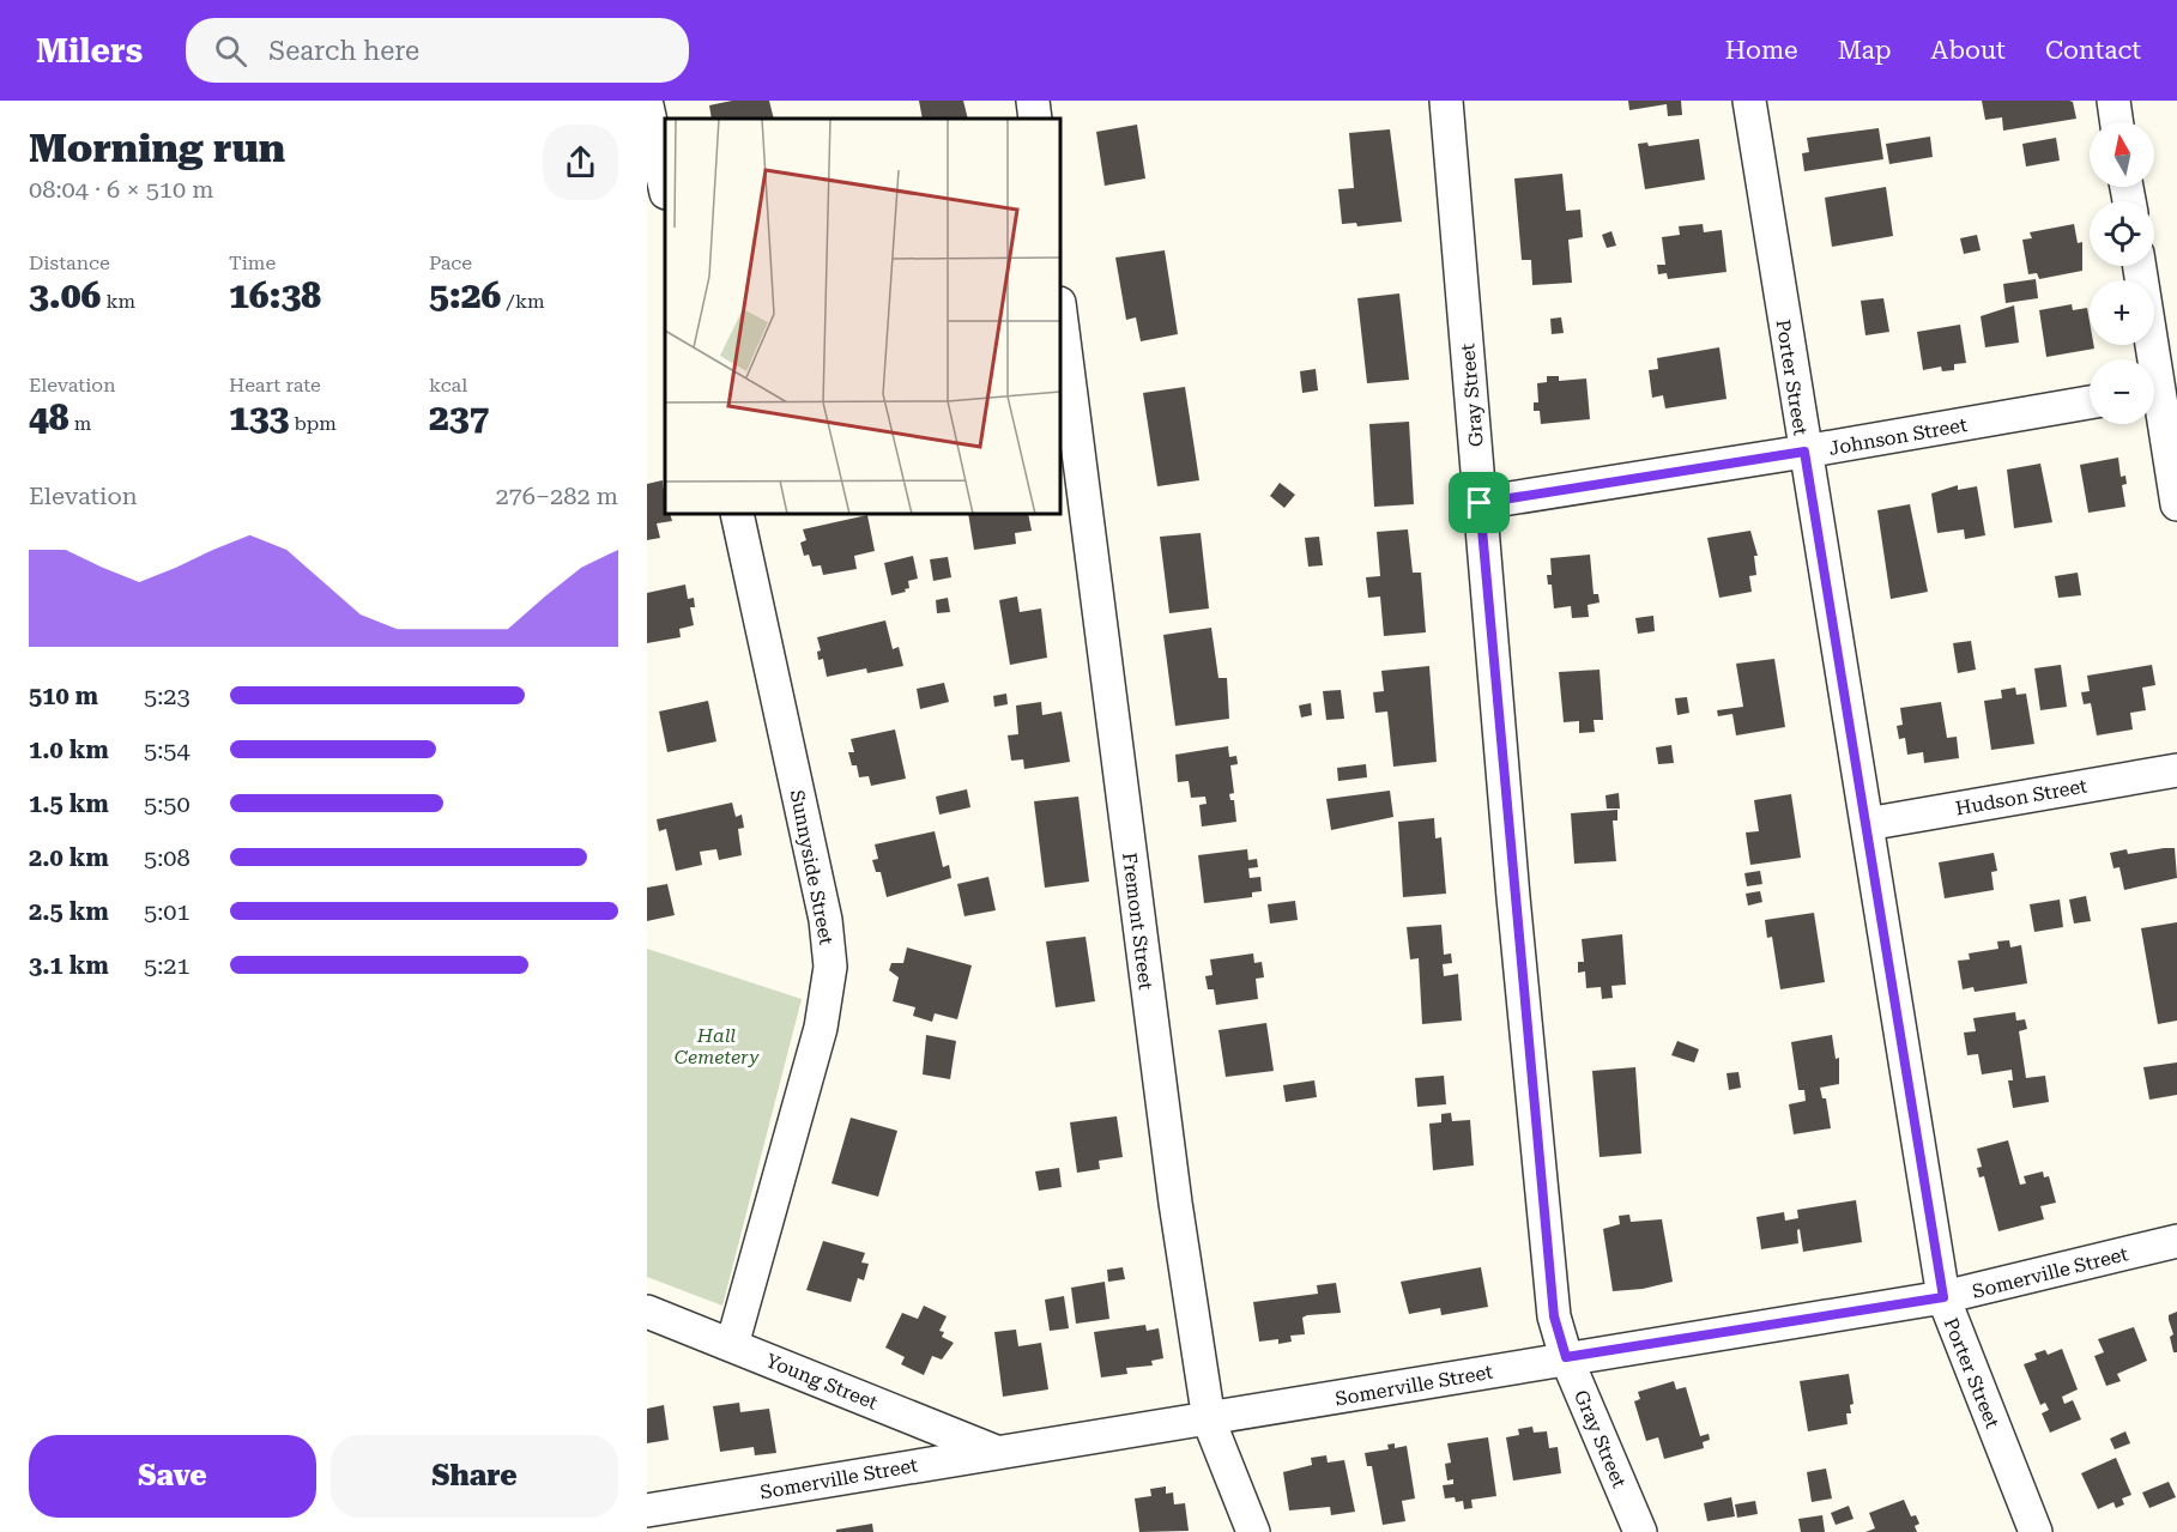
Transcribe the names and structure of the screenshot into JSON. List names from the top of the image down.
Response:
{
  "streets": {
    "street": [
      "Porter Street",
      "Gray Street",
      "Johnson Street",
      "Hudson Street",
      "Sunnyside Street",
      "Fremont Street",
      "Somerville Street",
      "Young Street"
    ]
  },
  "crossings": [
    ["Porter Street", "Johnson Street"],
    ["Porter Street", "Hudson Street"],
    ["Porter Street", "Somerville Street"],
    ["Gray Street", "Johnson Street"],
    ["Gray Street", "Somerville Street"],
    ["Sunnyside Street", "Young Street"],
    ["Fremont Street", "Somerville Street"],
    ["Somerville Street", "Young Street"]
  ],
  "parks": ["Hall Cemetery"],
  "north": "top",
  "page": {
    "header": "Milers",
    "search": "Search here",
    "nav": [
      "Home",
      "Map",
      "About",
      "Contact"
    ],
    "heading": ["Morning run", "08:04 · 6 × 510 m"],
    "map_buttons": ["+", "−"],
    "stats": [
      ["Distance", "3.06 km"],
      ["Time", "16:38"],
      ["Pace", "5:26 /km"],
      ["Elevation", "48 m"],
      ["Heart rate", "133 bpm"],
      ["kcal", "237"]
    ],
    "chart": ["Elevation", "276–282 m"],
    "list": [
      {
        "name": "510 m",
        "note": "5:23"
      },
      {
        "name": "1.0 km",
        "note": "5:54"
      },
      {
        "name": "1.5 km",
        "note": "5:50"
      },
      {
        "name": "2.0 km",
        "note": "5:08"
      },
      {
        "name": "2.5 km",
        "note": "5:01"
      },
      {
        "name": "3.1 km",
        "note": "5:21"
      }
    ],
    "buttons": ["Save", "Share"]
  }
}
